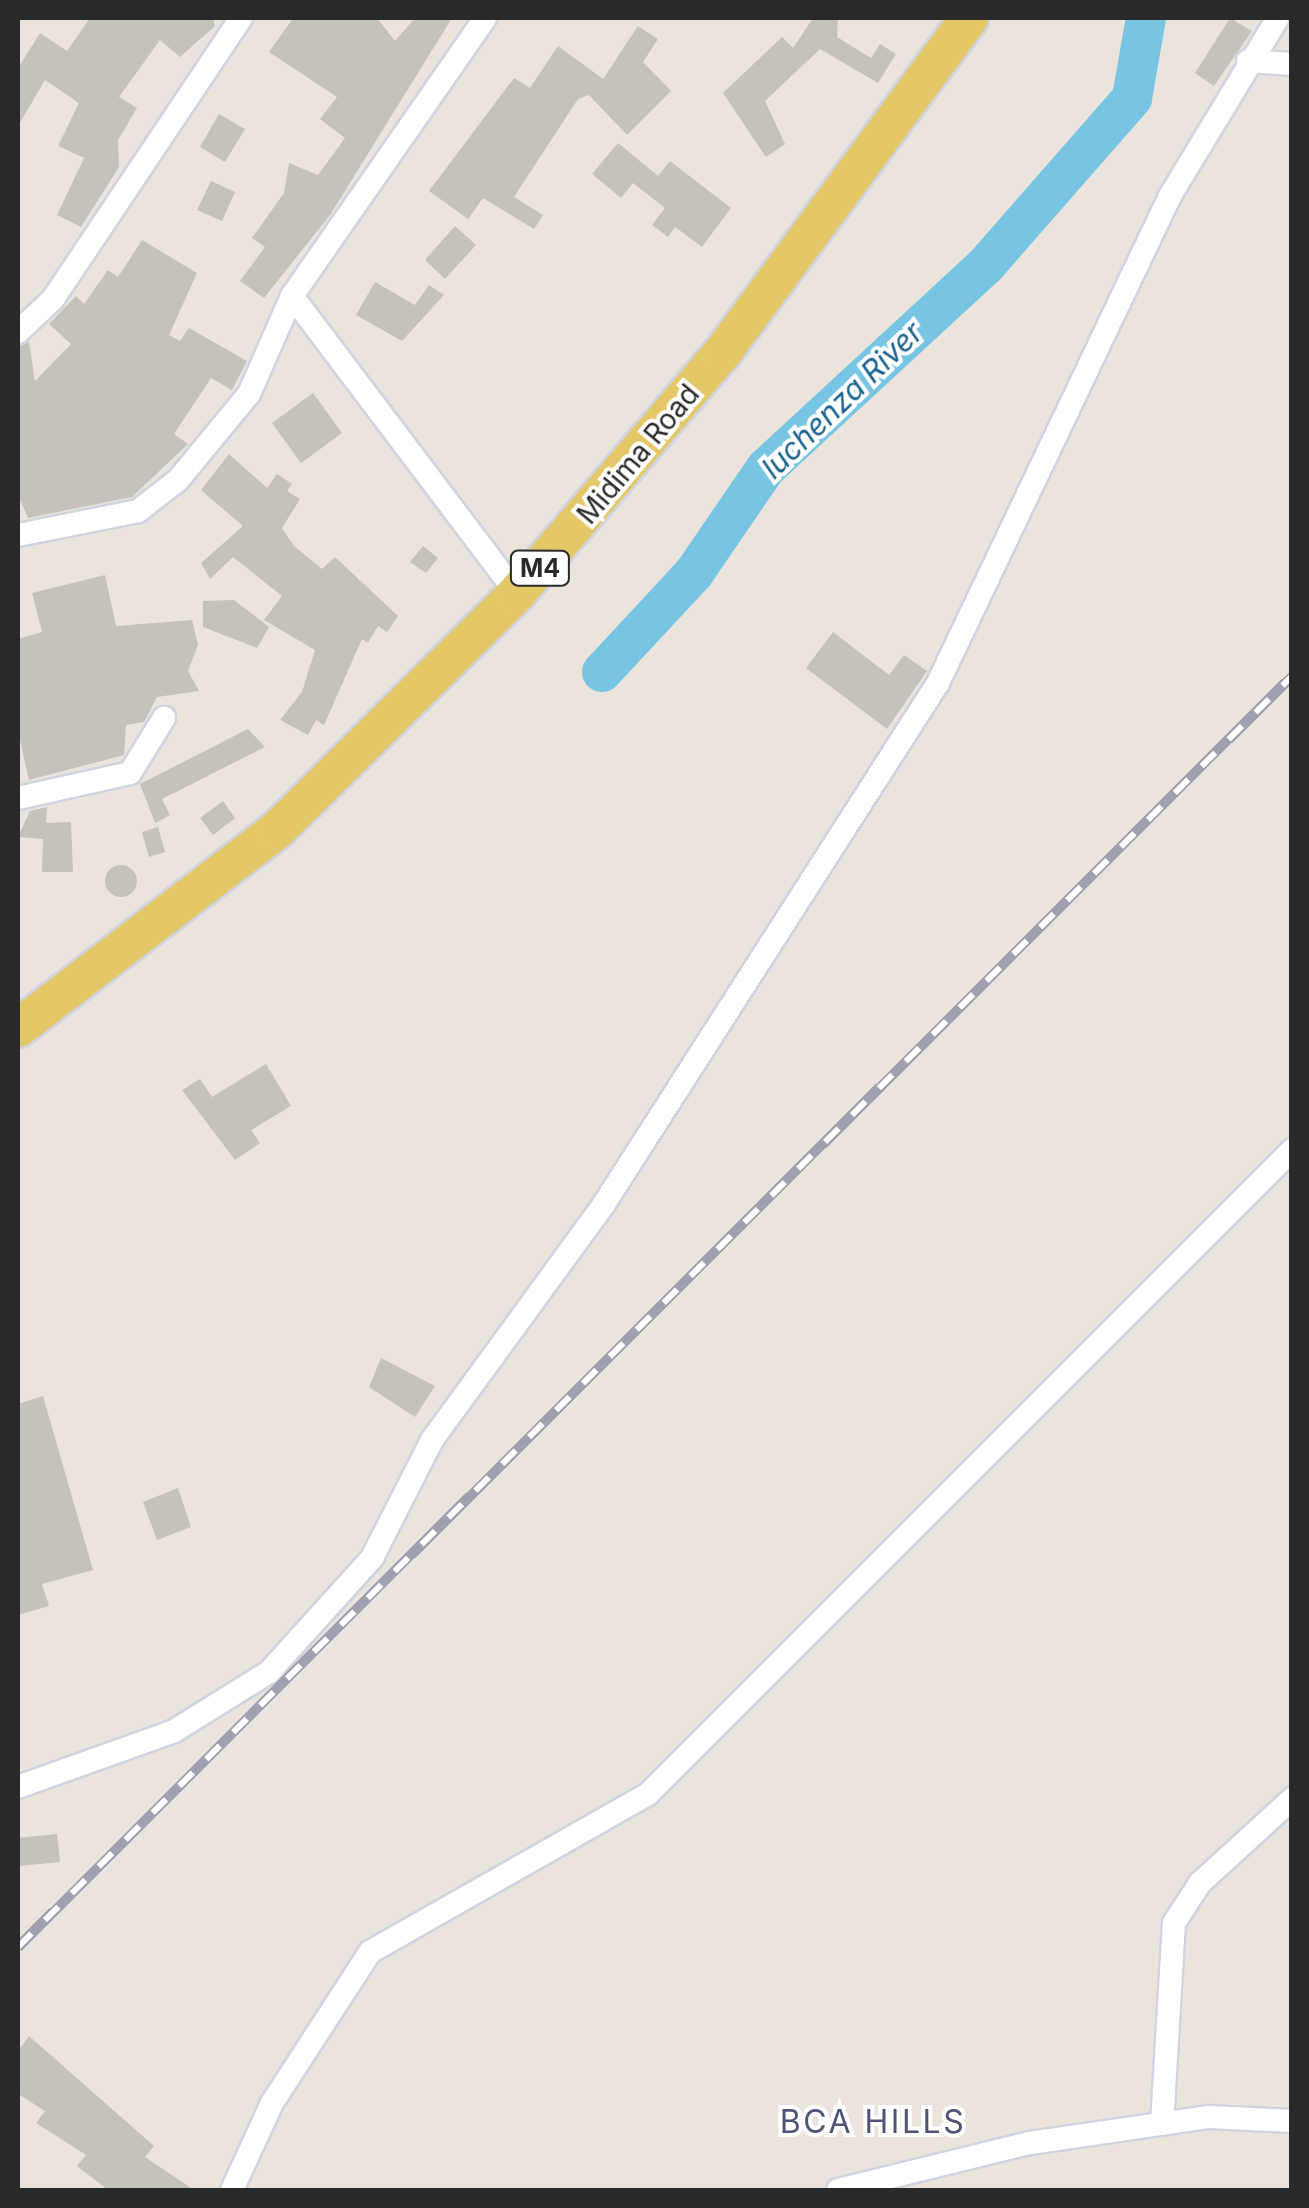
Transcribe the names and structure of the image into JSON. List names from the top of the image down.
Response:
{
  "streets": {
    "main road": ["Midima Road", "M4"]
  },
  "districts": ["BCA HILLS"],
  "water": ["luchenza River"]
}
